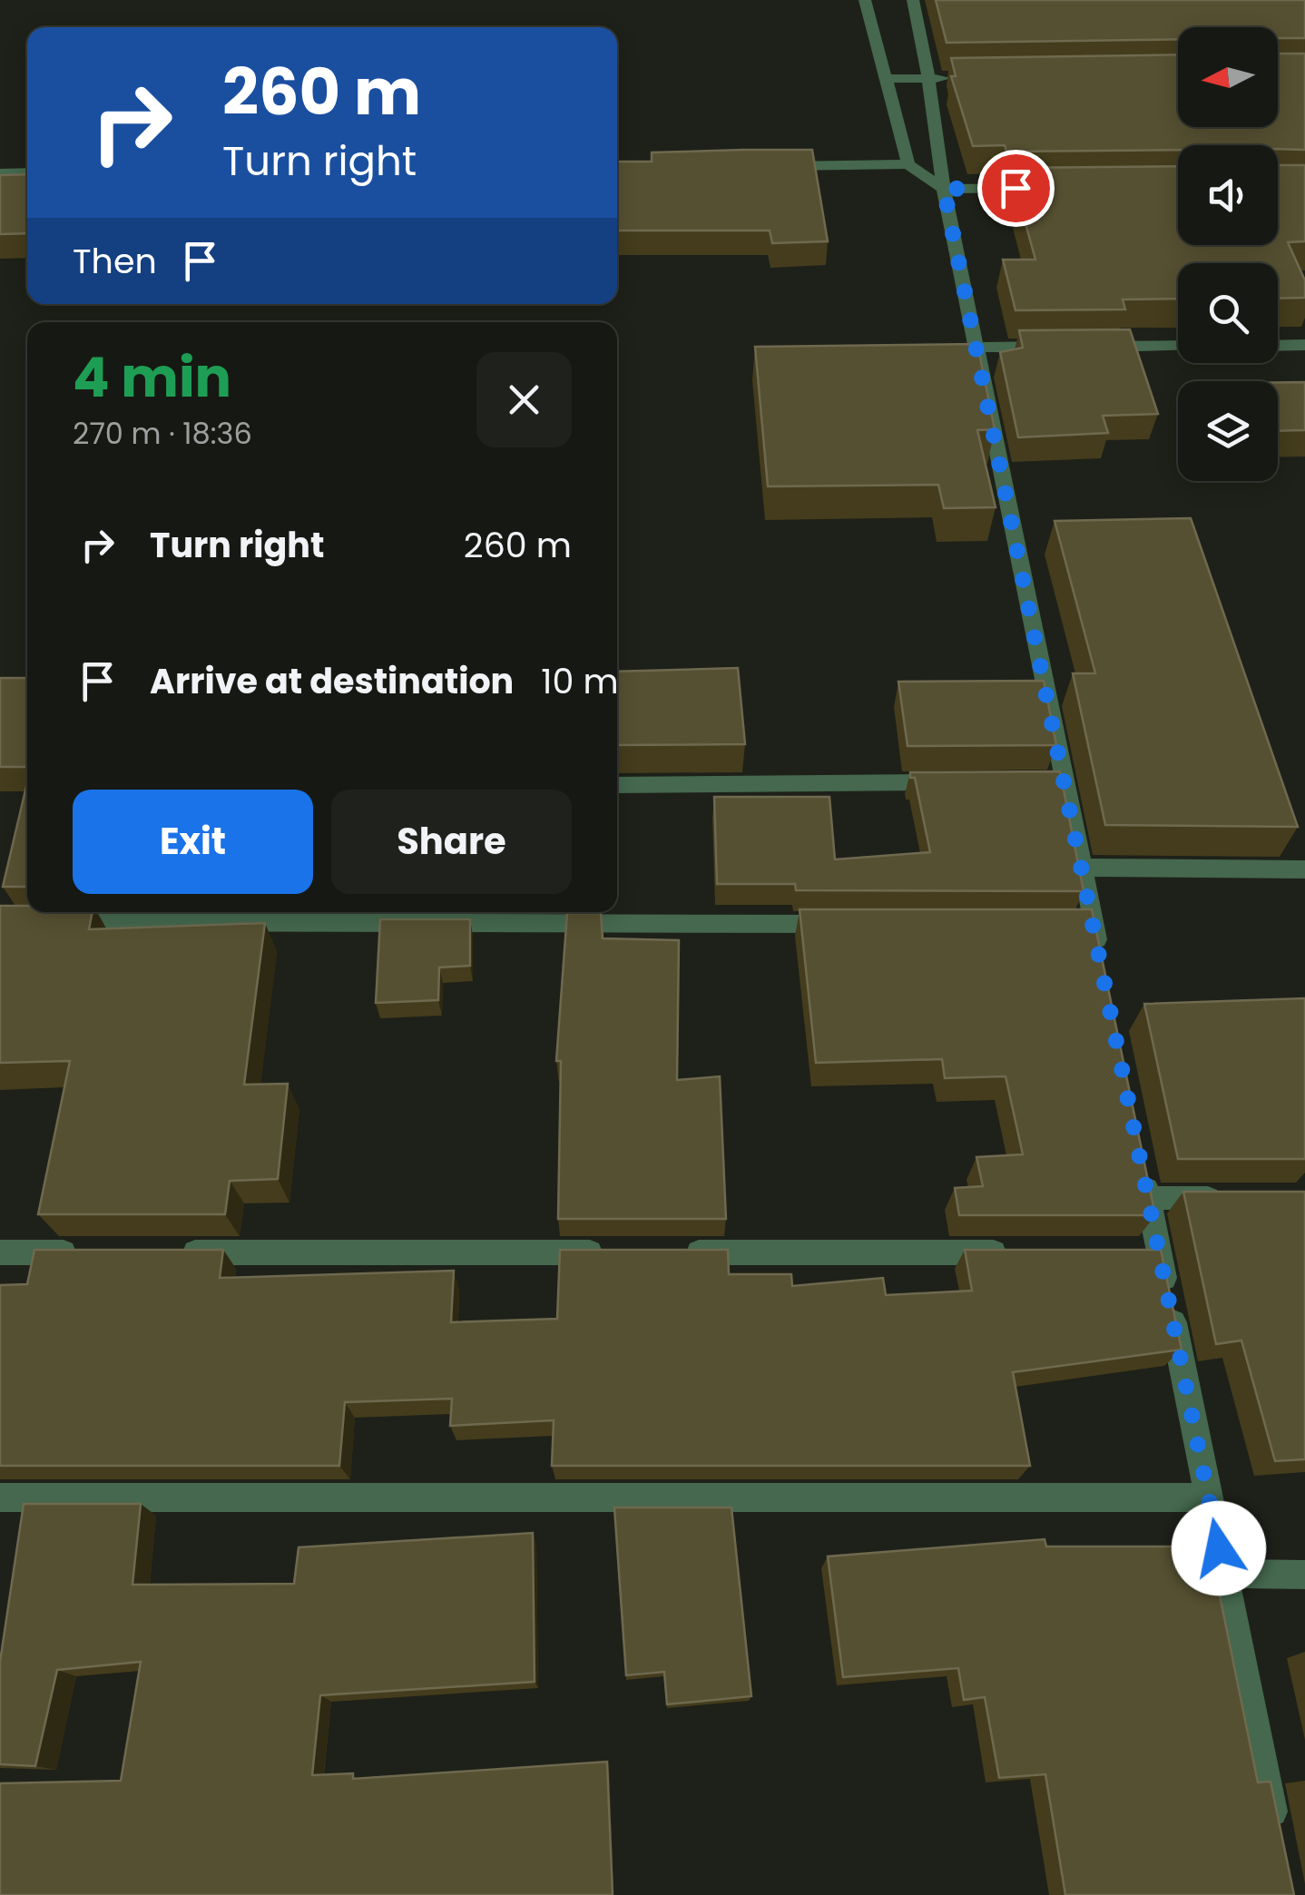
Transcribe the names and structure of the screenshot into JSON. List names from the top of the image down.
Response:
{
  "north": "left",
  "page": {
    "turn": ["260 m", "Turn right"],
    "then": "Then",
    "heading": ["4 min", "270 m · 18:36"],
    "list": [
      {
        "name": "Turn right",
        "value": "260 m"
      },
      {
        "name": "Arrive at destination",
        "value": "10 m"
      }
    ],
    "buttons": ["Exit", "Share"]
  }
}
